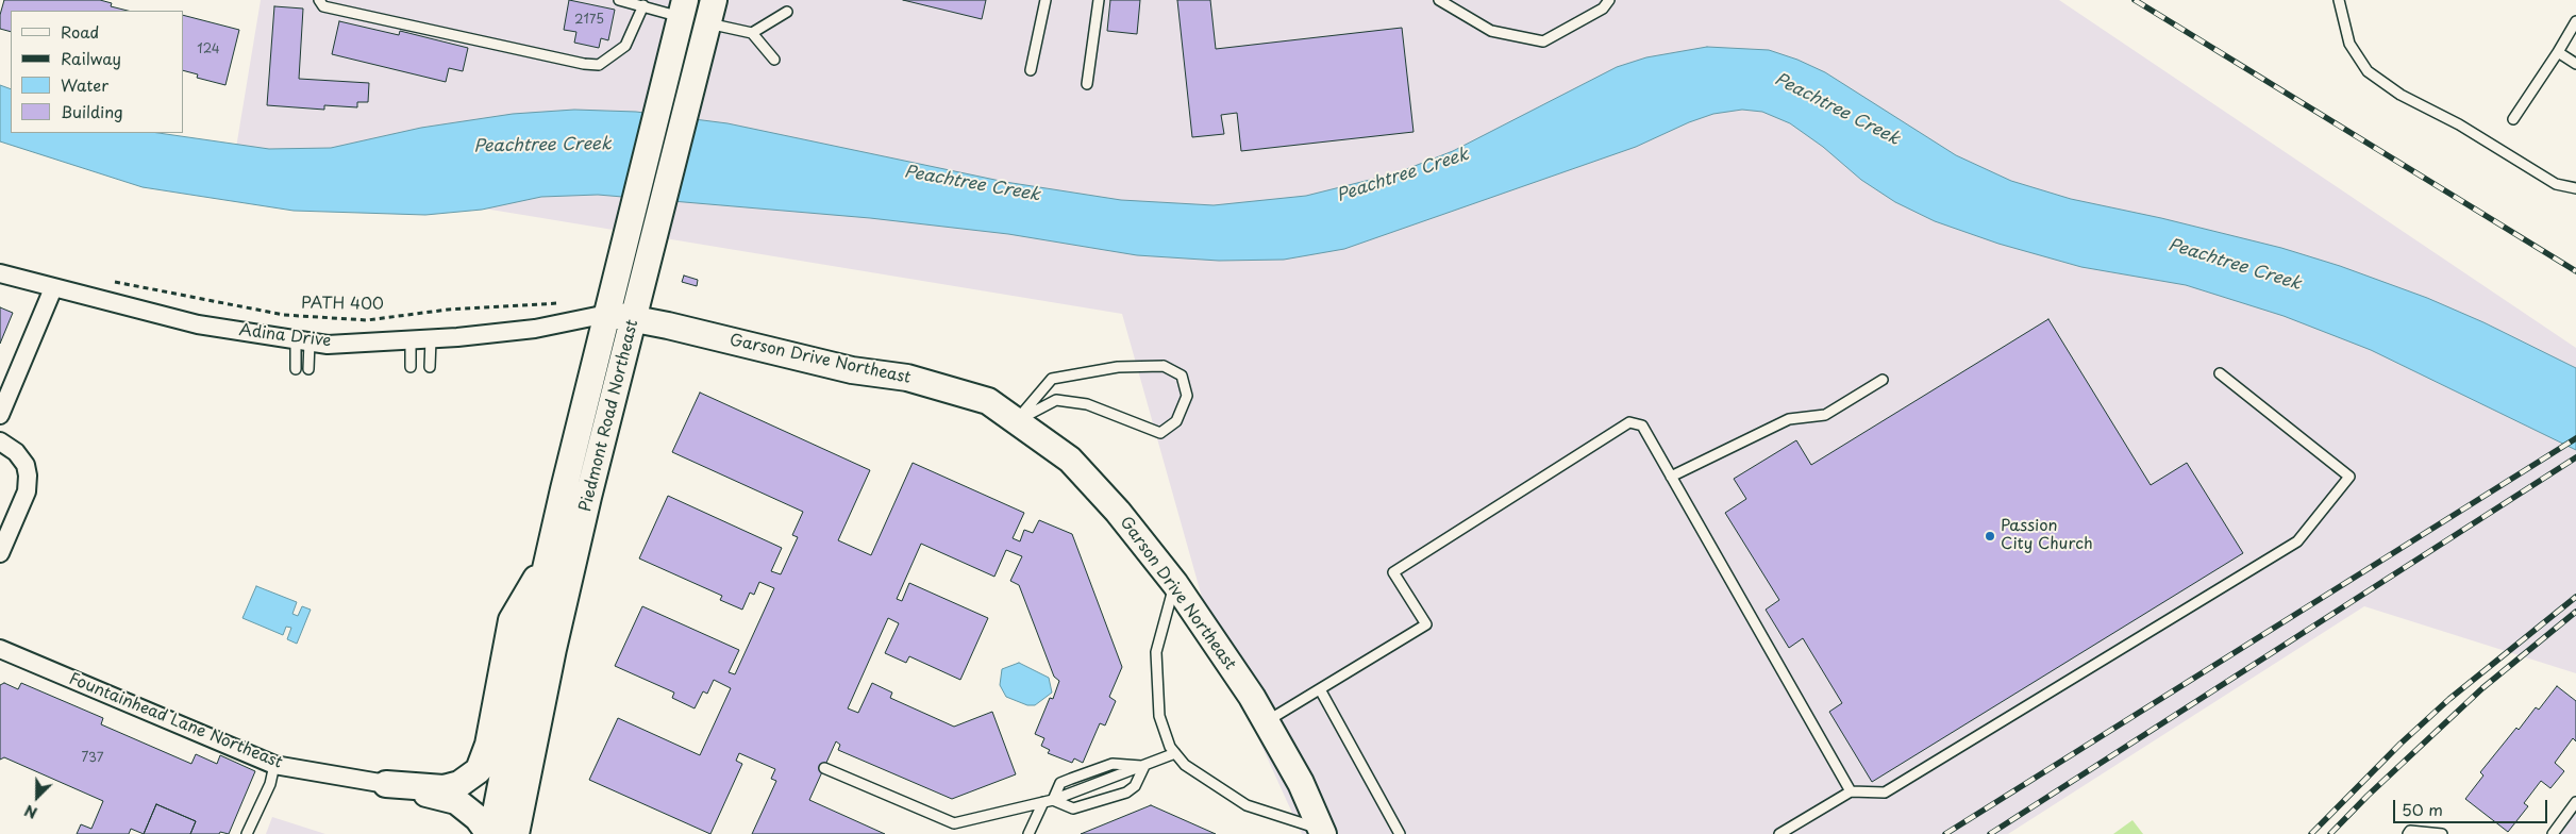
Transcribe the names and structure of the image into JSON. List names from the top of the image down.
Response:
{
  "streets": {
    "main road": ["Garson Drive Northeast", "Piedmont Road Northeast"],
    "street": ["Adina Drive", "Fountainhead Lane Northeast"],
    "path": ["PATH 400"]
  },
  "crossings": [
    ["Adina Drive", "Garson Drive Northeast"],
    ["Adina Drive", "Piedmont Road Northeast"],
    ["Garson Drive Northeast", "Piedmont Road Northeast"]
  ],
  "water": ["Peachtree Creek"],
  "places": ["Passion City Church"],
  "house_numbers": ["2175", "124", "737"],
  "legend": [
    "Road",
    "Railway",
    "Water",
    "Building"
  ],
  "scale_bar": "50 m",
  "north": "bottom left"
}
